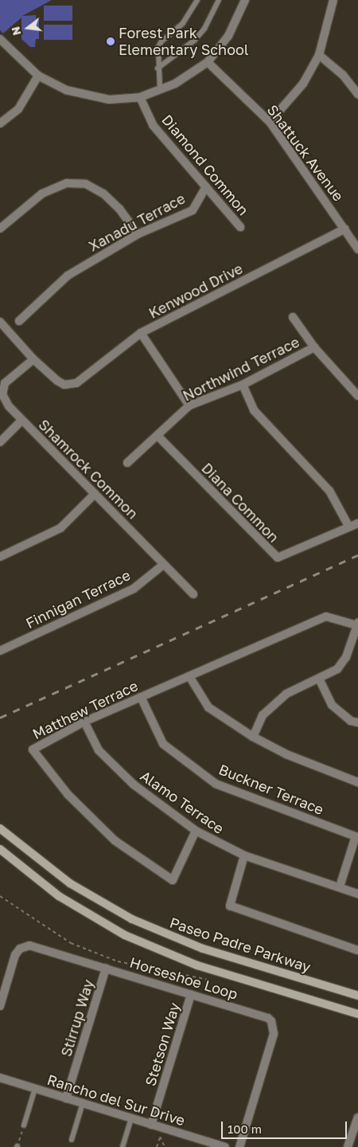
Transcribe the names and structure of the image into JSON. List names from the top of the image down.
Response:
{
  "streets": {
    "main road": ["Paseo Padre Parkway"],
    "street": [
      "Shattuck Avenue",
      "Diamond Common",
      "Xanadu Terrace",
      "Kenwood Drive",
      "Northwind Terrace",
      "Shamrock Common",
      "Diana Common",
      "Finnigan Terrace",
      "Matthew Terrace",
      "Buckner Terrace",
      "Alamo Terrace",
      "Horseshoe Loop",
      "Stirrup Way",
      "Stetson Way",
      "Rancho del Sur Drive"
    ]
  },
  "crossings": [
    ["Shattuck Avenue", "Kenwood Drive"],
    ["Diamond Common", "Xanadu Terrace"],
    ["Kenwood Drive", "Shamrock Common"],
    ["Northwind Terrace", "Diana Common"],
    ["Shamrock Common", "Finnigan Terrace"],
    ["Matthew Terrace", "Buckner Terrace"],
    ["Matthew Terrace", "Alamo Terrace"],
    ["Buckner Terrace", "Alamo Terrace"],
    ["Horseshoe Loop", "Stirrup Way"],
    ["Horseshoe Loop", "Stetson Way"],
    ["Stirrup Way", "Rancho del Sur Drive"],
    ["Stetson Way", "Rancho del Sur Drive"]
  ],
  "places": ["Forest Park Elementary School"],
  "scale_bar": "100 m",
  "north": "left"
}
